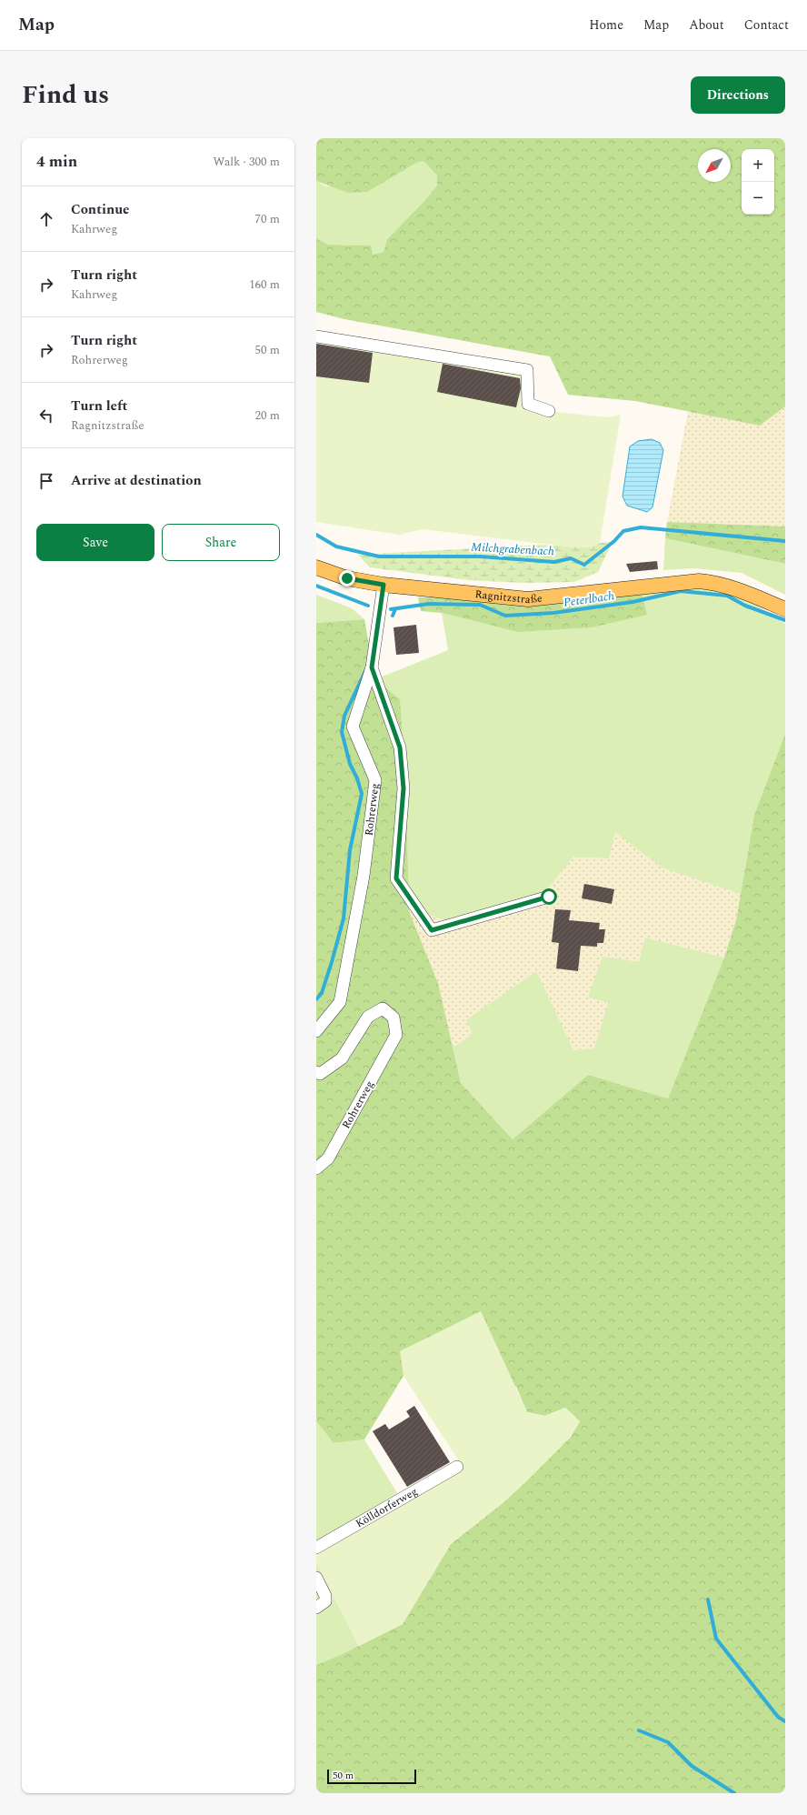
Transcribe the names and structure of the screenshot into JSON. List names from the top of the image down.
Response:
{
  "streets": {
    "main road": ["Ragnitzstraße"],
    "street": ["Rohrerweg", "Kölldorferweg"]
  },
  "crossings": [
    ["Ragnitzstraße", "Rohrerweg"]
  ],
  "water": ["Milchgrabenbach", "Peterlbach"],
  "scale_bar": "50 m",
  "north": "bottom left",
  "page": {
    "header": "Map",
    "nav": [
      "Home",
      "Map",
      "About",
      "Contact"
    ],
    "title": "Find us",
    "buttons": [
      "Directions",
      ["Save", "Share"]
    ],
    "heading": ["4 min", "Walk · 300 m"],
    "map_buttons": ["+", "−"],
    "list": [
      ["Continue", "Kahrweg", "70 m"],
      ["Turn right", "Kahrweg", "160 m"],
      ["Turn right", "Rohrerweg", "50 m"],
      ["Turn left", "Ragnitzstraße", "20 m"],
      "Arrive at destination"
    ],
    "scale": "50 m"
  }
}
